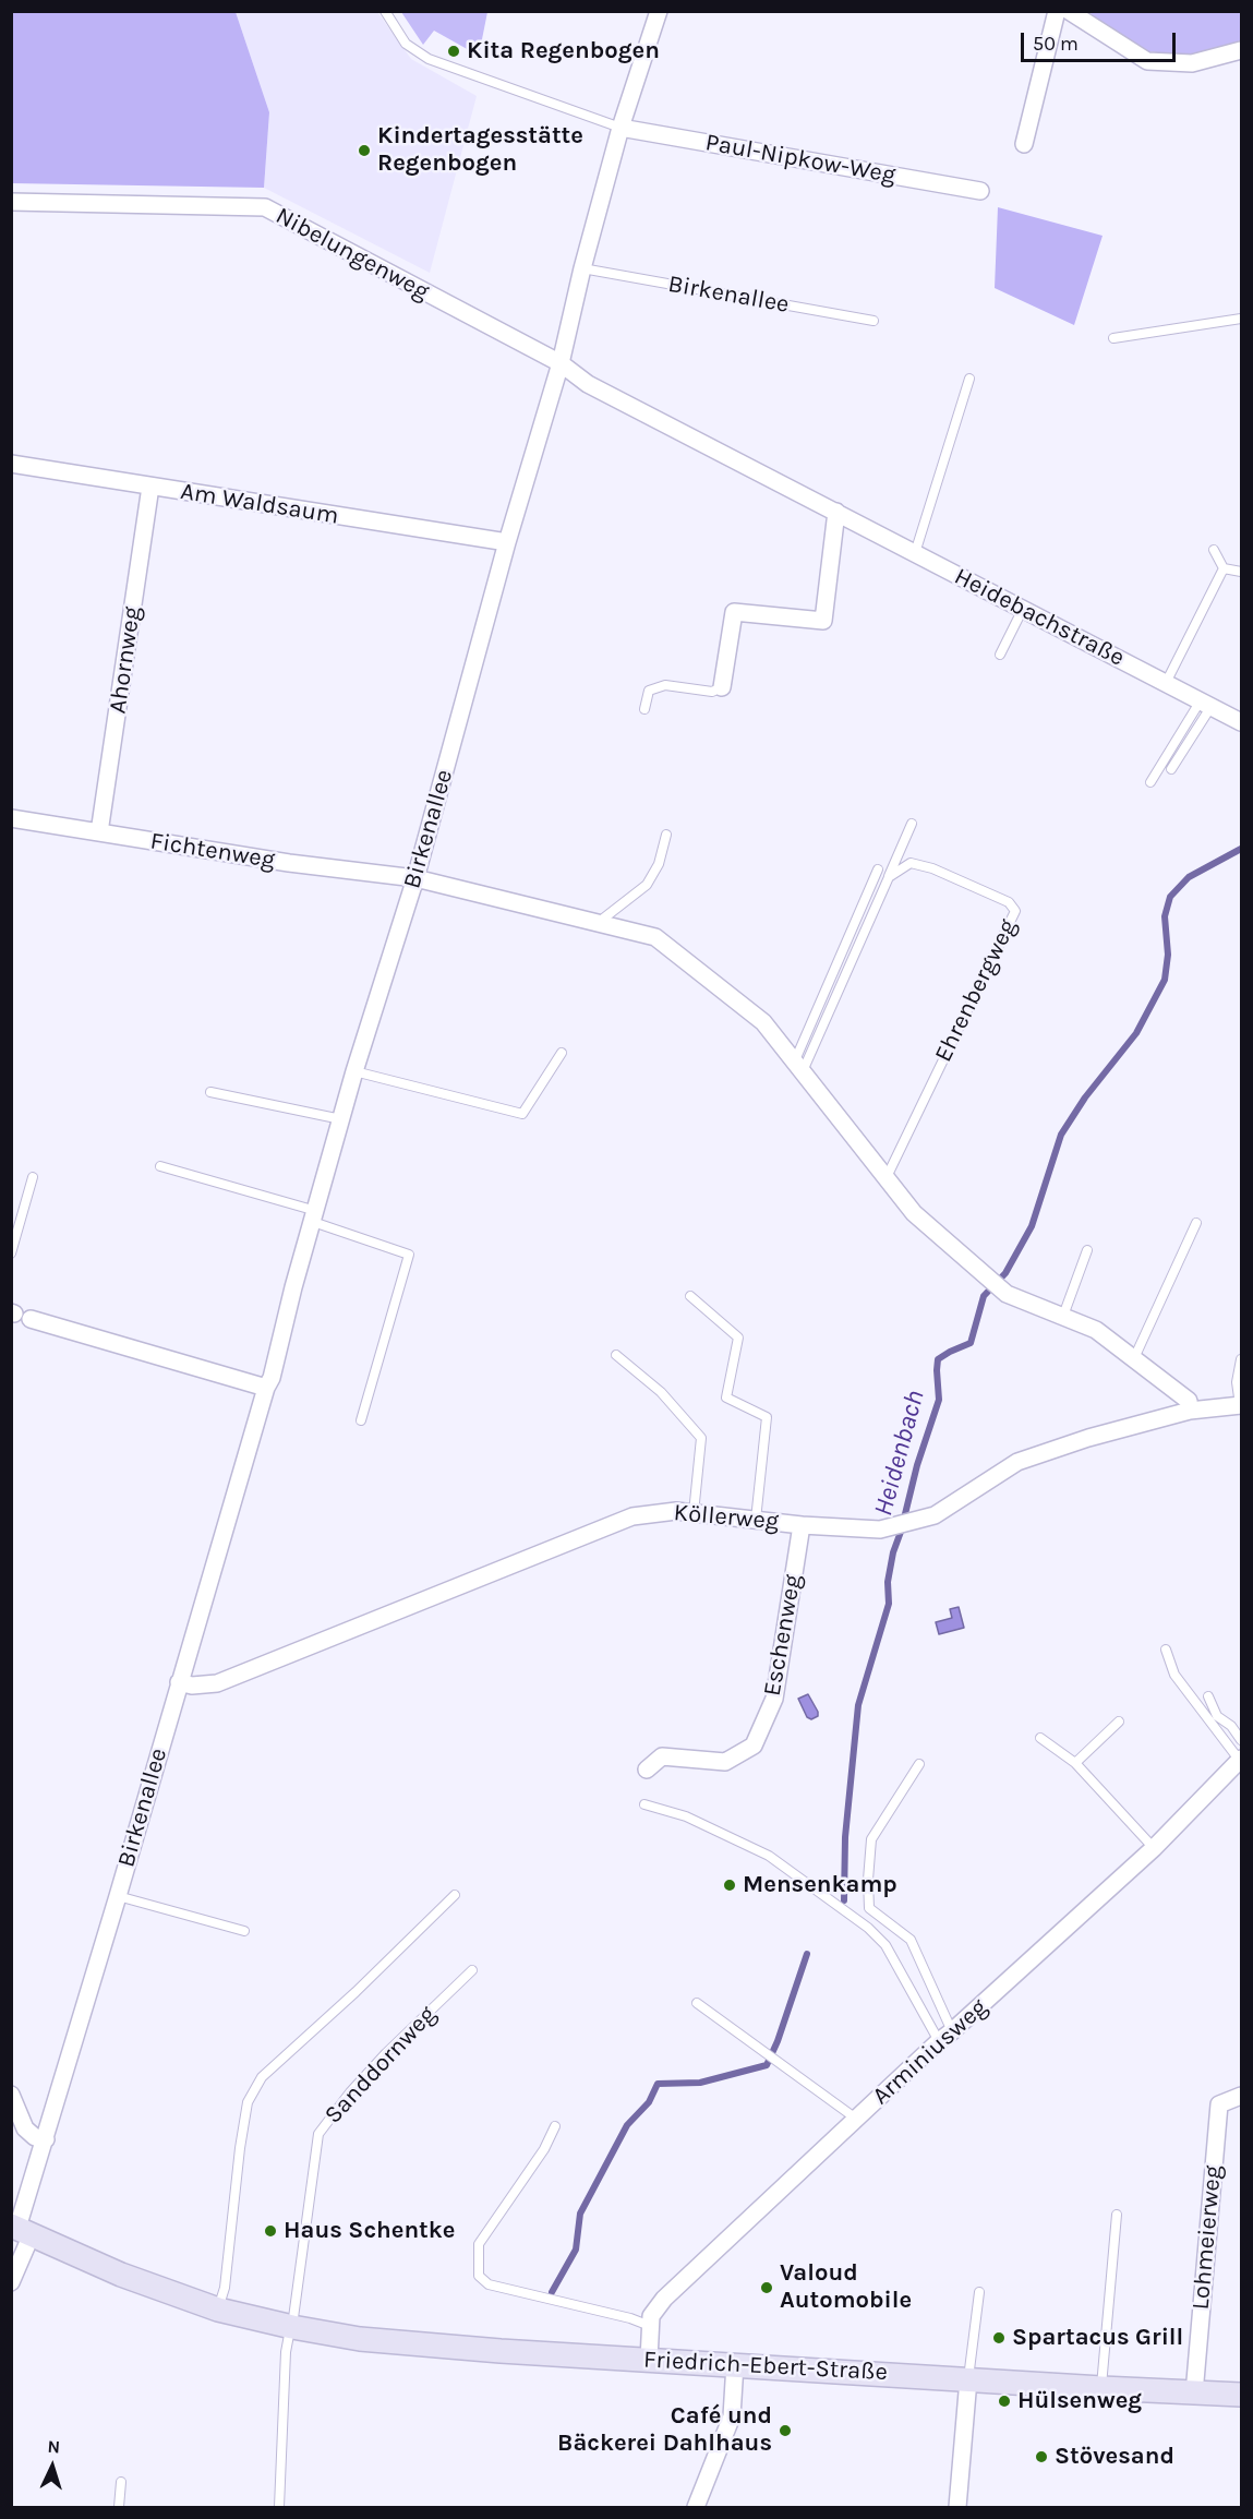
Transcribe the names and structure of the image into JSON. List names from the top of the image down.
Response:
{
  "streets": {
    "main road": ["Friedrich-Ebert-Straße"],
    "street": [
      "Paul-Nipkow-Weg",
      "Nibelungenweg",
      "Birkenallee",
      "Am Waldsaum",
      "Heidebachstraße",
      "Ahornweg",
      "Fichtenweg",
      "Köllerweg",
      "Eschenweg",
      "Arminiusweg",
      "Lohmeierweg"
    ],
    "lane": ["Ehrenbergweg", "Sanddornweg"]
  },
  "crossings": [
    ["Paul-Nipkow-Weg", "Birkenallee"],
    ["Nibelungenweg", "Birkenallee"],
    ["Nibelungenweg", "Heidebachstraße"],
    ["Birkenallee", "Am Waldsaum"],
    ["Birkenallee", "Heidebachstraße"],
    ["Birkenallee", "Fichtenweg"],
    ["Birkenallee", "Köllerweg"],
    ["Birkenallee", "Friedrich-Ebert-Straße"],
    ["Am Waldsaum", "Ahornweg"],
    ["Ahornweg", "Fichtenweg"],
    ["Köllerweg", "Eschenweg"],
    ["Arminiusweg", "Friedrich-Ebert-Straße"],
    ["Sanddornweg", "Friedrich-Ebert-Straße"],
    ["Lohmeierweg", "Friedrich-Ebert-Straße"]
  ],
  "water": ["Heidenbach"],
  "places": [
    "Kita Regenbogen",
    "Kindertagesstätte Regenbogen",
    "Mensenkamp",
    "Haus Schentke",
    "Valoud Automobile",
    "Spartacus Grill",
    "Hülsenweg",
    "Café und Bäckerei Dahlhaus",
    "Stövesand"
  ],
  "scale_bar": "50 m",
  "north": "top"
}
